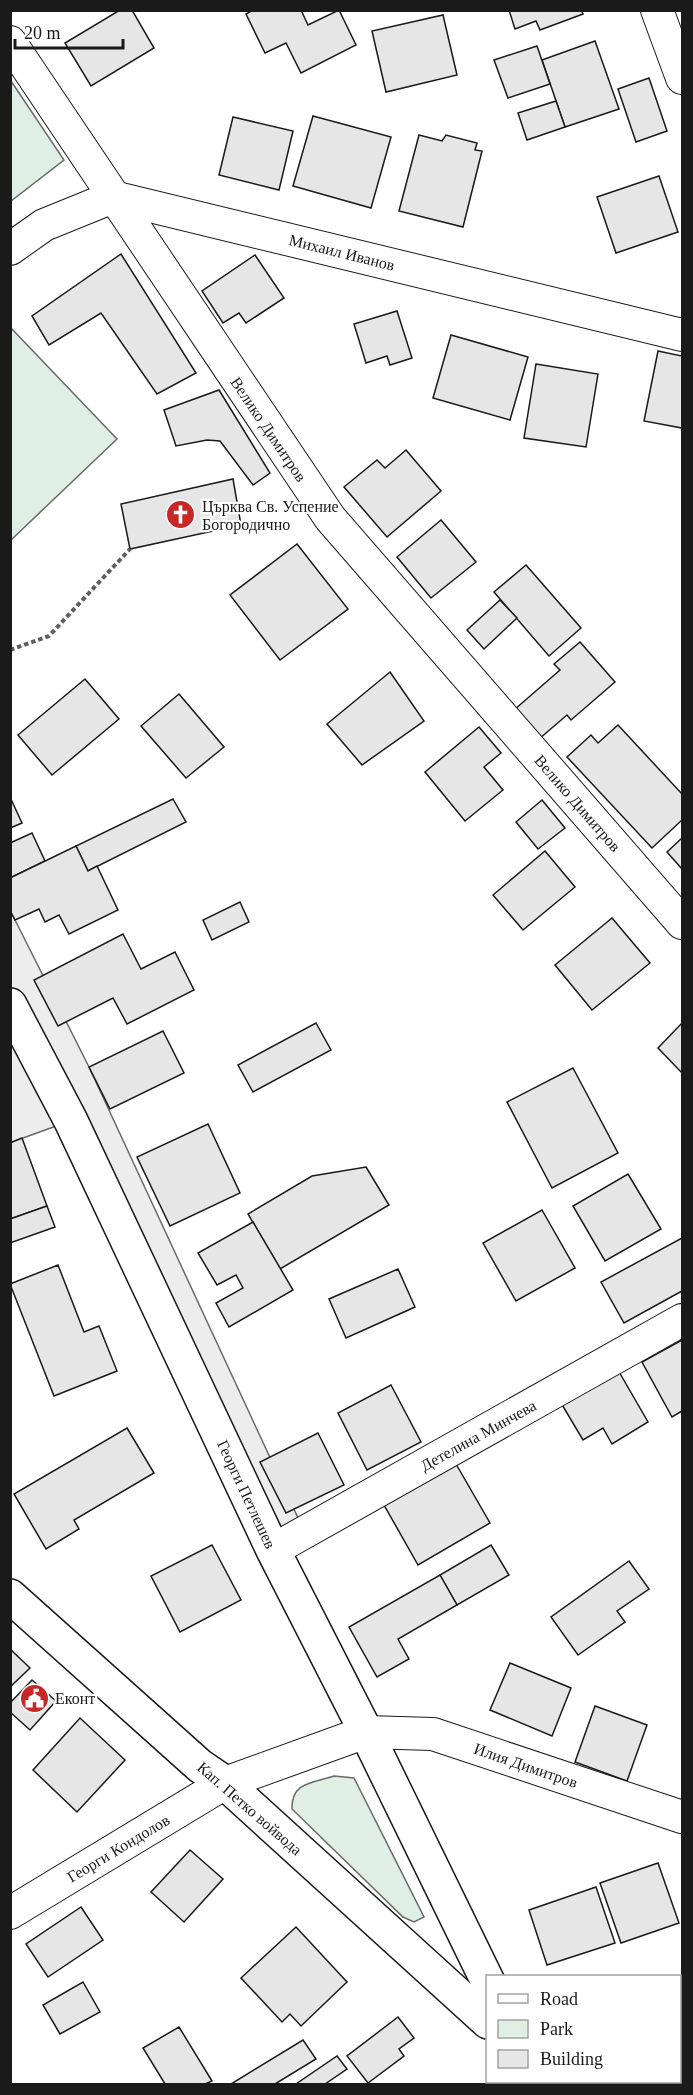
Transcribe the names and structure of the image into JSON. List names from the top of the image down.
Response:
{
  "streets": {
    "main road": ["Георги Петлешев", "Кап. Петко войвода"],
    "street": [
      "Михаил Иванов",
      "Велико Димитров",
      "Детелина Минчева",
      "Илия Димитров",
      "Георги Кондолов"
    ]
  },
  "crossings": [
    ["Михаил Иванов", "Велико Димитров"],
    ["Детелина Минчева", "Георги Петлешев"],
    ["Георги Петлешев", "Илия Димитров"],
    ["Георги Петлешев", "Георги Кондолов"],
    ["Илия Димитров", "Георги Кондолов"],
    ["Кап. Петко войвода", "Георги Кондолов"]
  ],
  "places": {
    "church": ["Църква Св. Успение Богородично"],
    "public building": ["Еконт"]
  },
  "legend": ["Road", "Park", "Building"],
  "scale_bar": "20 m"
}
